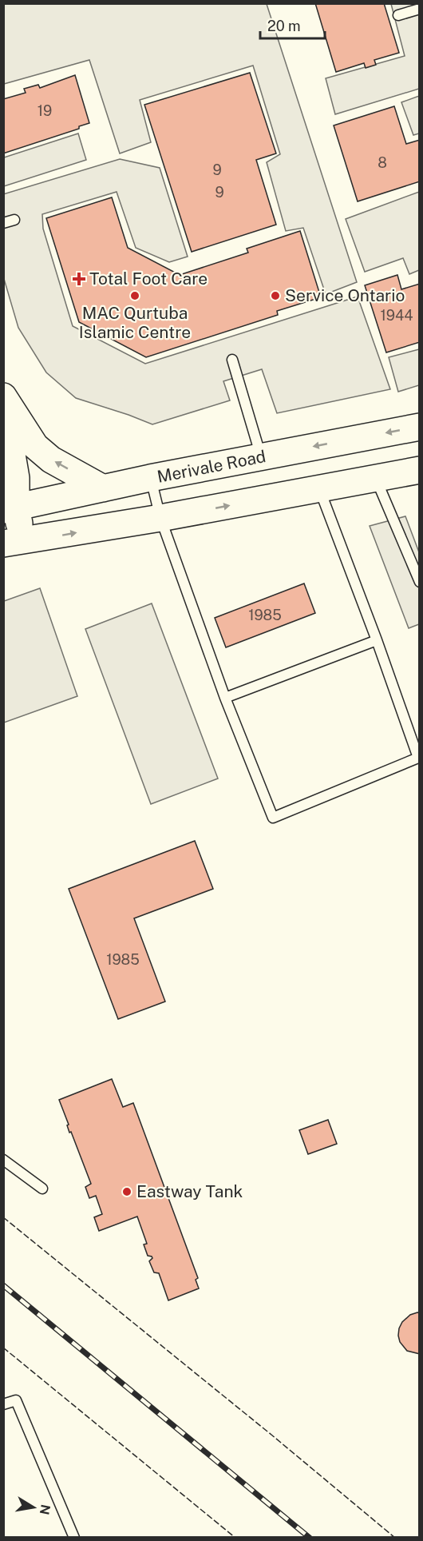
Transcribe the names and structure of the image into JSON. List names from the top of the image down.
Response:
{
  "streets": {
    "main road": ["Merivale Road"]
  },
  "places": {
    "health": ["Total Foot Care"],
    "other": ["MAC Qurtuba Islamic Centre", "Service Ontario", "Eastway Tank"]
  },
  "house_numbers": [
    "19",
    "8",
    "9",
    "9",
    "1944",
    "1985",
    "1985"
  ],
  "scale_bar": "20 m",
  "north": "right"
}
